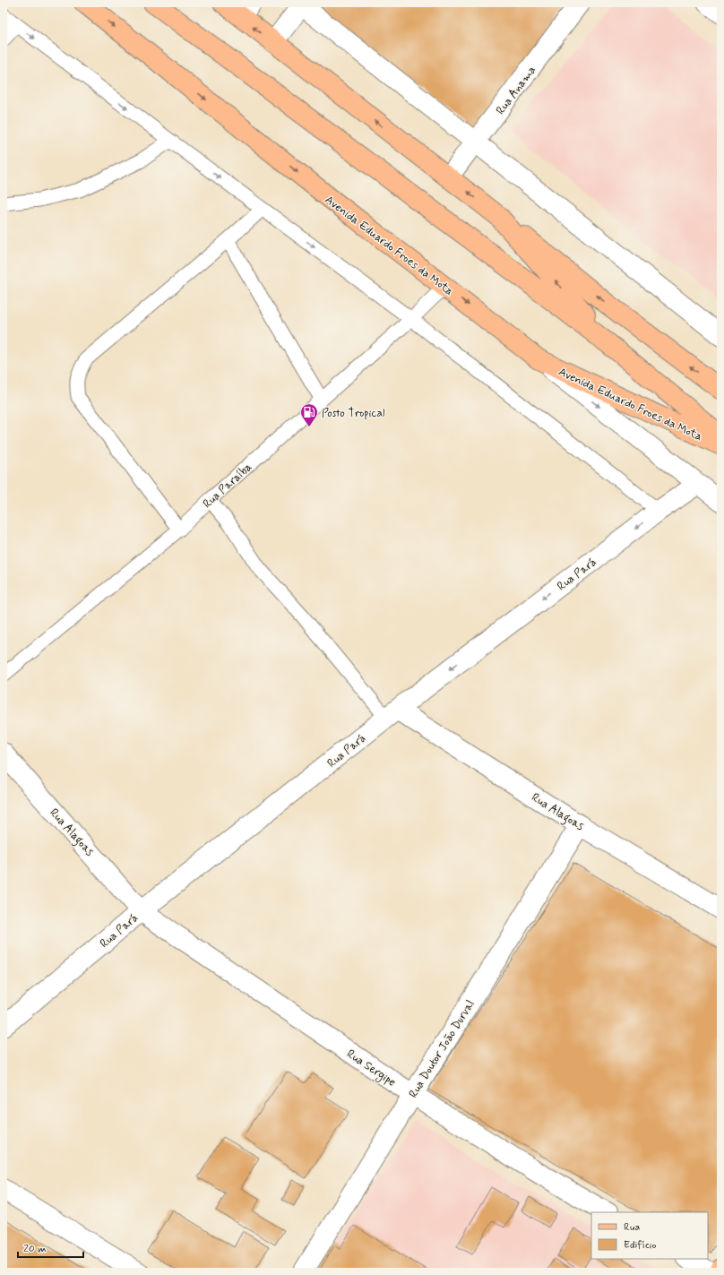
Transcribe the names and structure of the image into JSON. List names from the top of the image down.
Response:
{
  "streets": {
    "main road": ["Avenida Eduardo Froes da Mota"],
    "street": [
      "Rua Anama",
      "Rua Pará",
      "Rua Alagoas",
      "Rua Doutor João Durval",
      "Rua Sergipe"
    ],
    "lane": ["Rua Paraíba"]
  },
  "crossings": [
    ["Avenida Eduardo Froes da Mota", "Rua Paraíba"],
    ["Rua Pará", "Rua Alagoas"],
    ["Rua Pará", "Rua Sergipe"],
    ["Rua Alagoas", "Rua Doutor João Durval"],
    ["Rua Alagoas", "Rua Sergipe"],
    ["Rua Doutor João Durval", "Rua Sergipe"]
  ],
  "one_way": ["Rua Pará"],
  "places": {
    "fuel station": ["Posto Tropical"]
  },
  "legend": ["Rua", "Edifício"],
  "scale_bar": "20 m"
}
